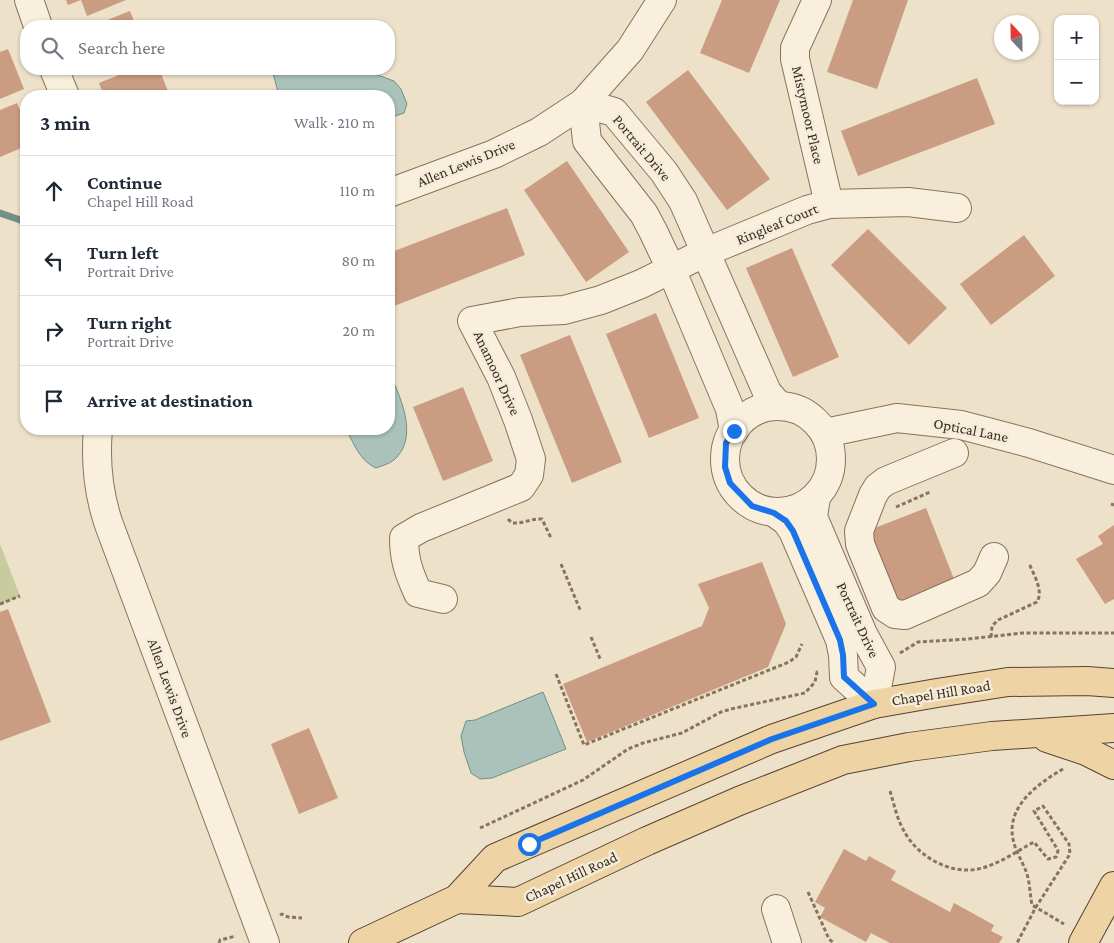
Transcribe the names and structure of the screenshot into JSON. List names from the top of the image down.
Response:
{
  "streets": {
    "main road": ["Chapel Hill Road"],
    "street": [
      "Mistymoor Place",
      "Portrait Drive",
      "Allen Lewis Drive",
      "Ringleaf Court",
      "Anamoor Drive",
      "Optical Lane"
    ]
  },
  "crossings": [
    ["Mistymoor Place", "Ringleaf Court"],
    ["Portrait Drive", "Allen Lewis Drive"],
    ["Portrait Drive", "Ringleaf Court"],
    ["Portrait Drive", "Anamoor Drive"],
    ["Portrait Drive", "Optical Lane"],
    ["Portrait Drive", "Chapel Hill Road"],
    ["Ringleaf Court", "Anamoor Drive"]
  ],
  "north": "top",
  "page": {
    "map_buttons": ["+", "−"],
    "search": "Search here",
    "heading": ["3 min", "Walk · 210 m"],
    "list": [
      ["Continue", "Chapel Hill Road", "110 m"],
      ["Turn left", "Portrait Drive", "80 m"],
      ["Turn right", "Portrait Drive", "20 m"],
      "Arrive at destination"
    ]
  }
}
